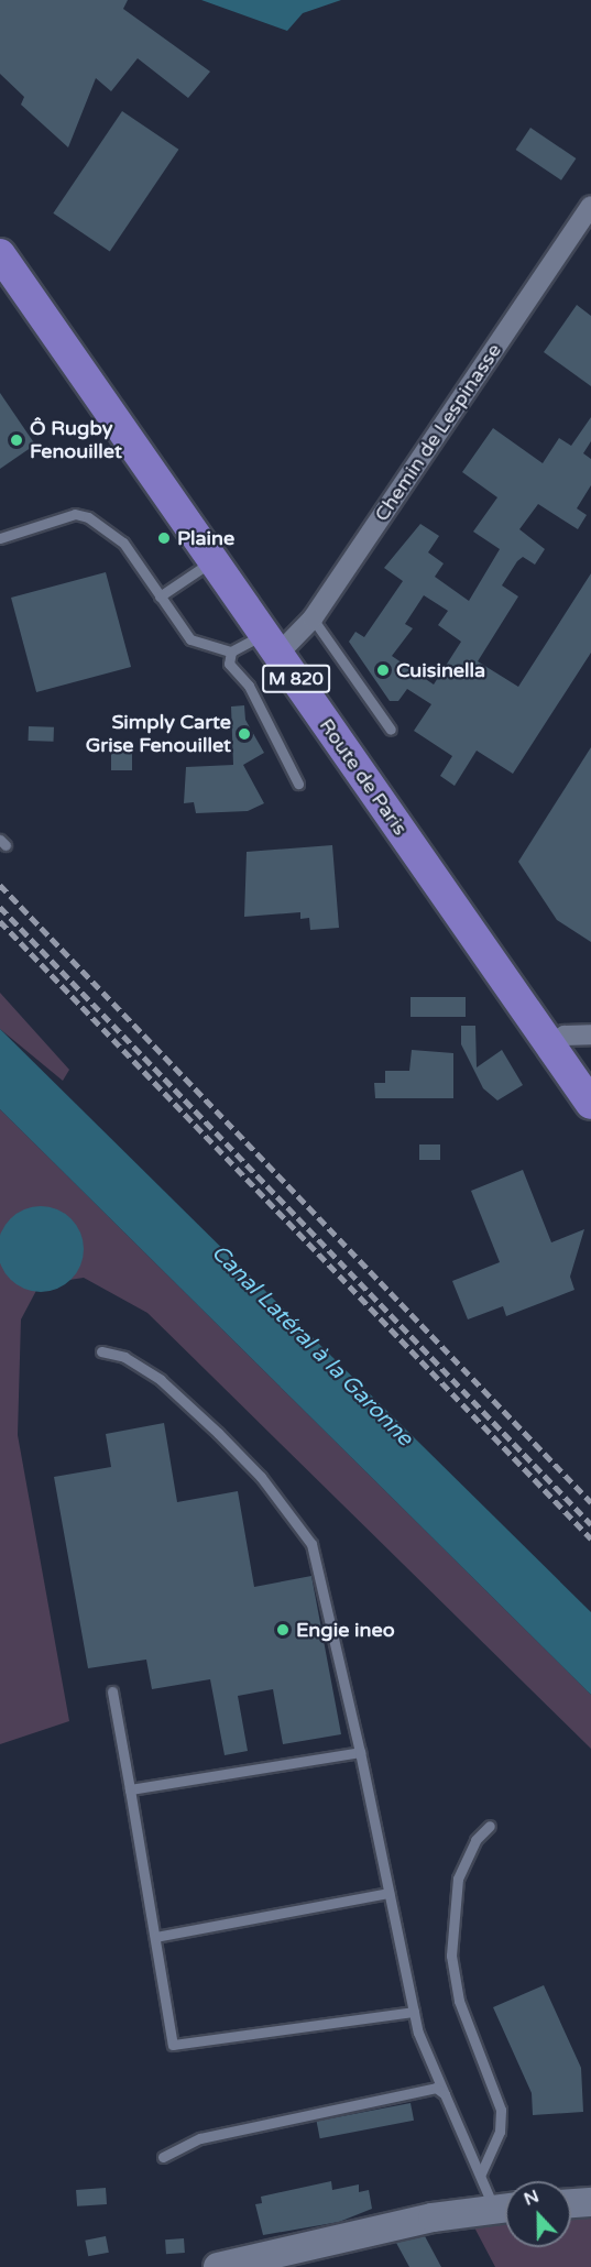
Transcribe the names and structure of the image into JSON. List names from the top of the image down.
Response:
{
  "streets": {
    "main road": ["M 820", "Route de Paris"],
    "street": ["Chemin de Lespinasse"]
  },
  "crossings": [
    ["Chemin de Lespinasse", "Route de Paris"]
  ],
  "water": ["Canal Latéral à la Garonne"],
  "places": [
    "Ô Rugby Fenouillet",
    "Plaine",
    "Cuisinella",
    "Simply Carte Grise Fenouillet",
    "Engie ineo"
  ],
  "north": "top"
}
